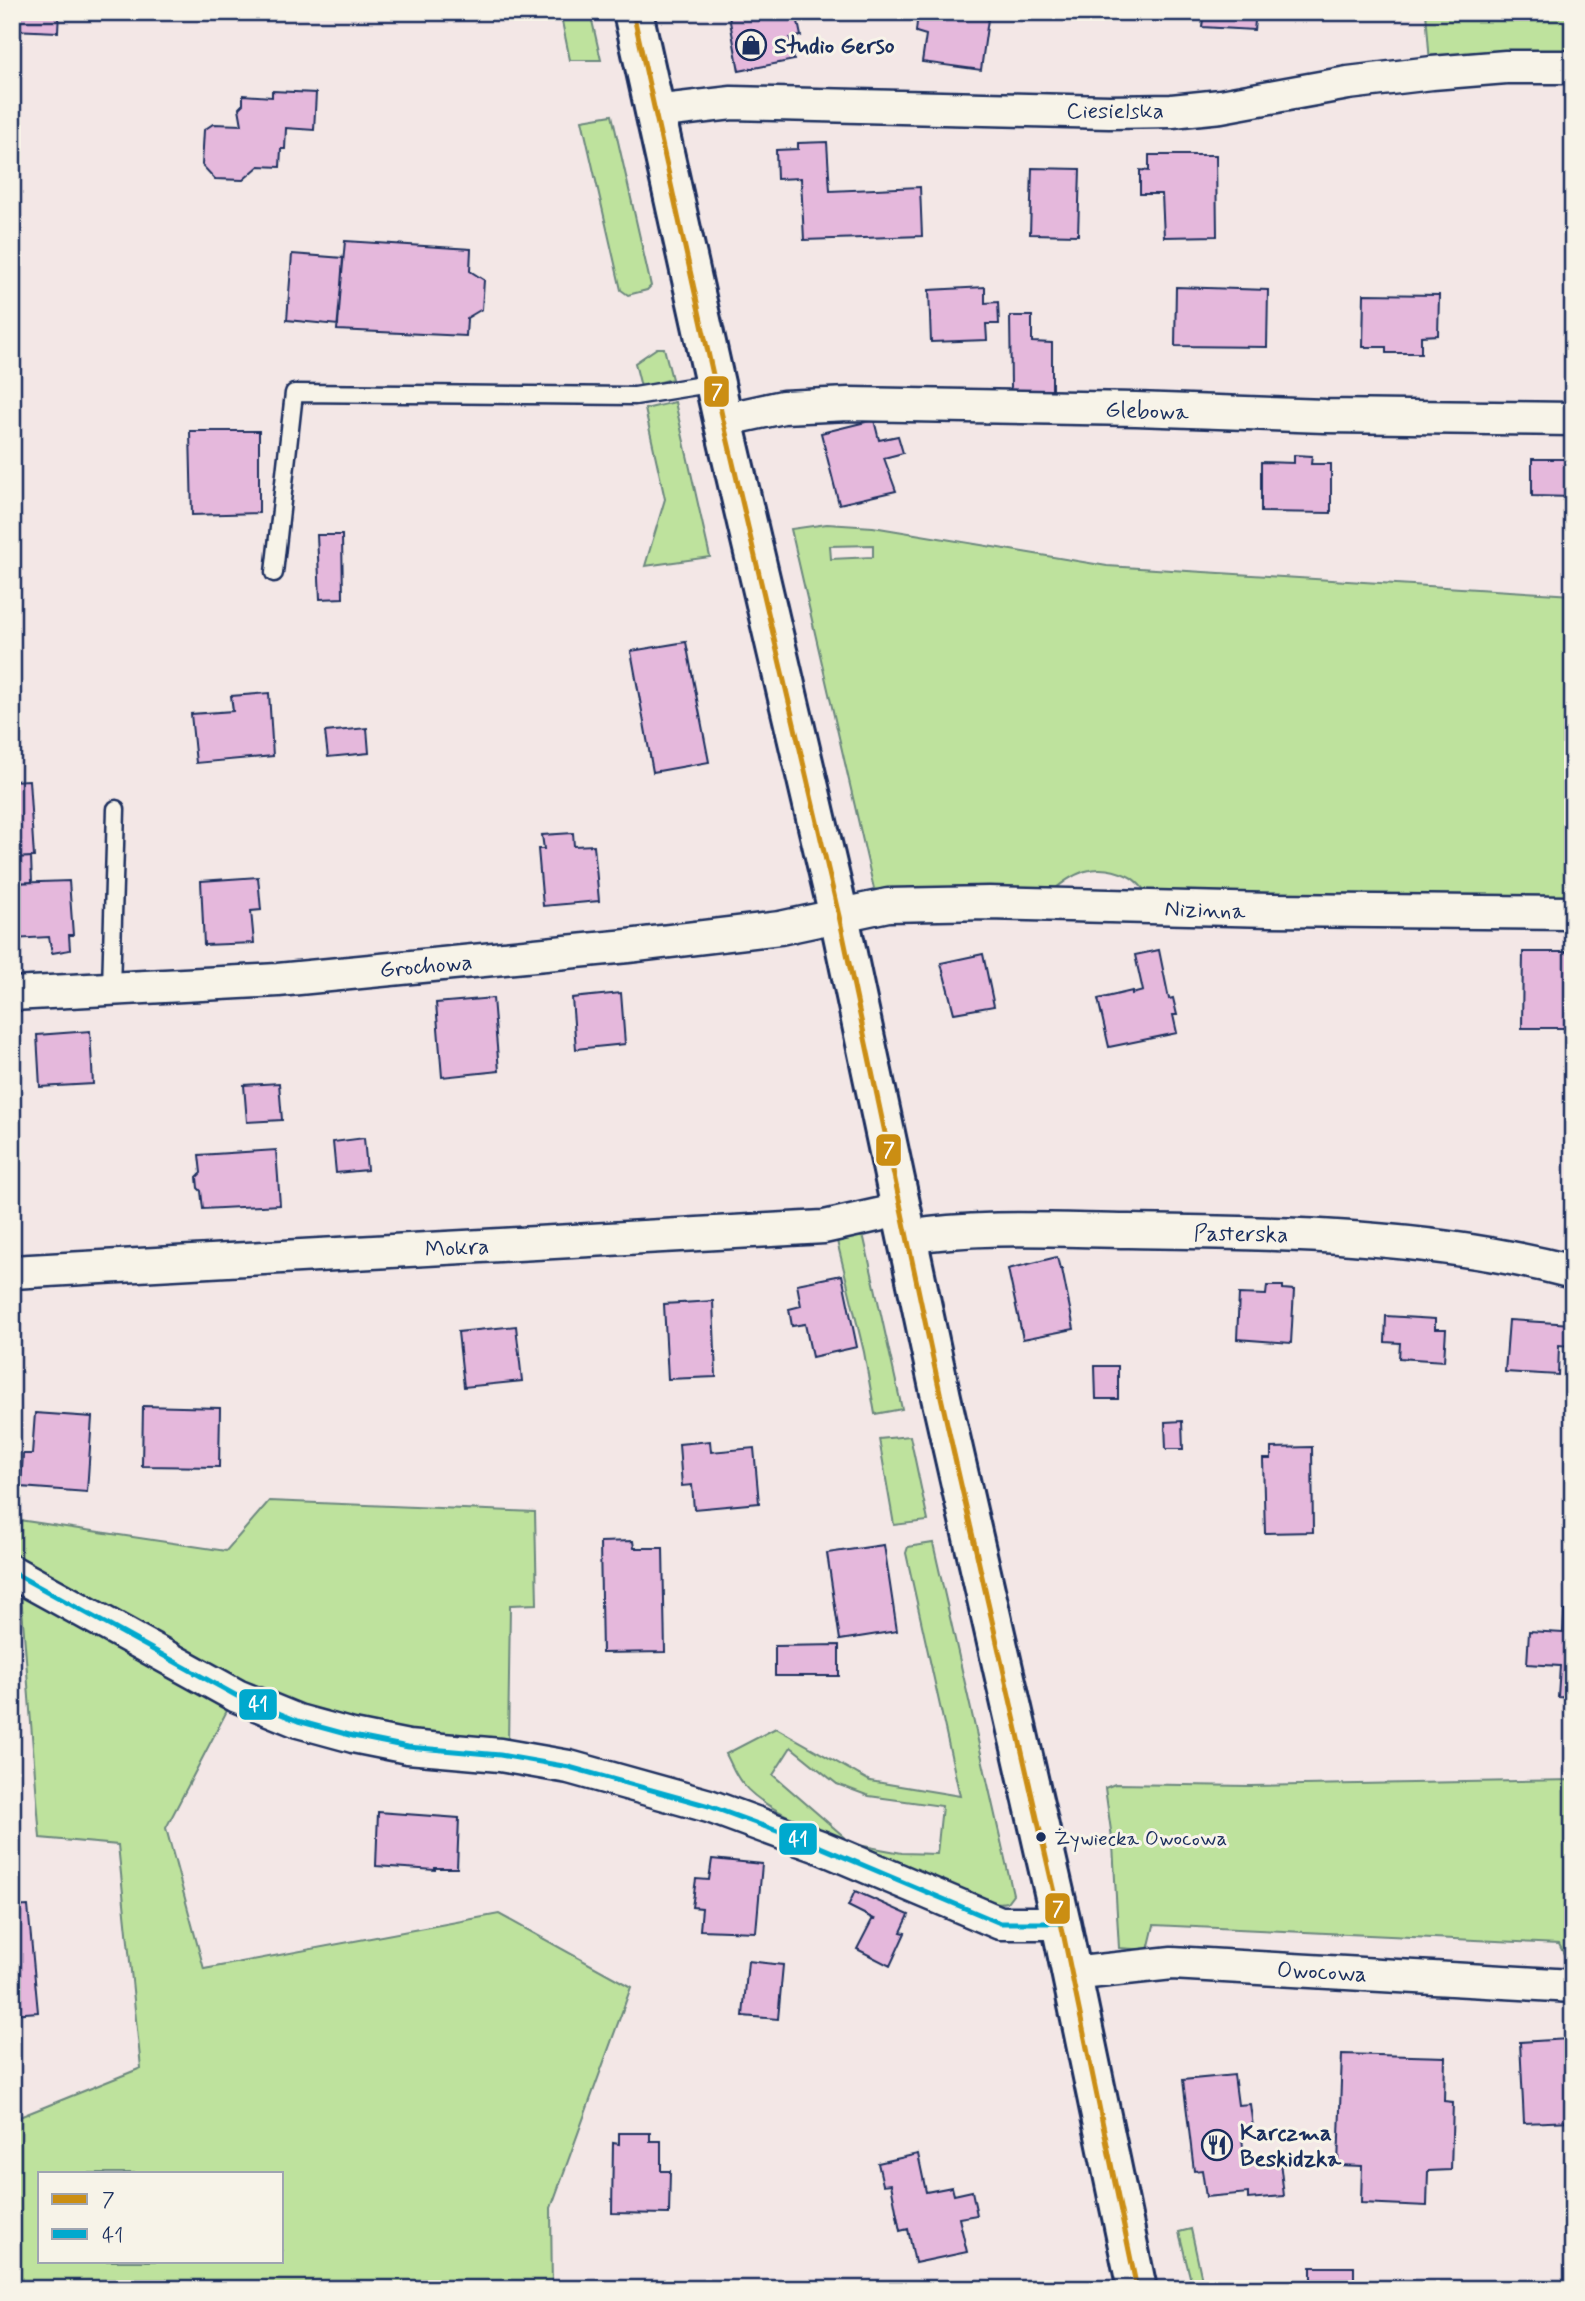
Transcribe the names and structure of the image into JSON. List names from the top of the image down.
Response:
{
  "streets": {
    "street": [
      "Ciesielska",
      "Glebowa",
      "Nizinna",
      "Grochowa",
      "Pasterska",
      "Mokra",
      "Owocowa"
    ]
  },
  "crossings": [
    ["Nizinna", "Grochowa"],
    ["Pasterska", "Mokra"]
  ],
  "places": {
    "shop": ["Studio Gerso"],
    "other": ["Żywiecka Owocowa"],
    "restaurant": ["Karczma Beskidzka"]
  },
  "lines": ["transit line 7", "transit line 41"],
  "legend": ["7", "41"]
}
